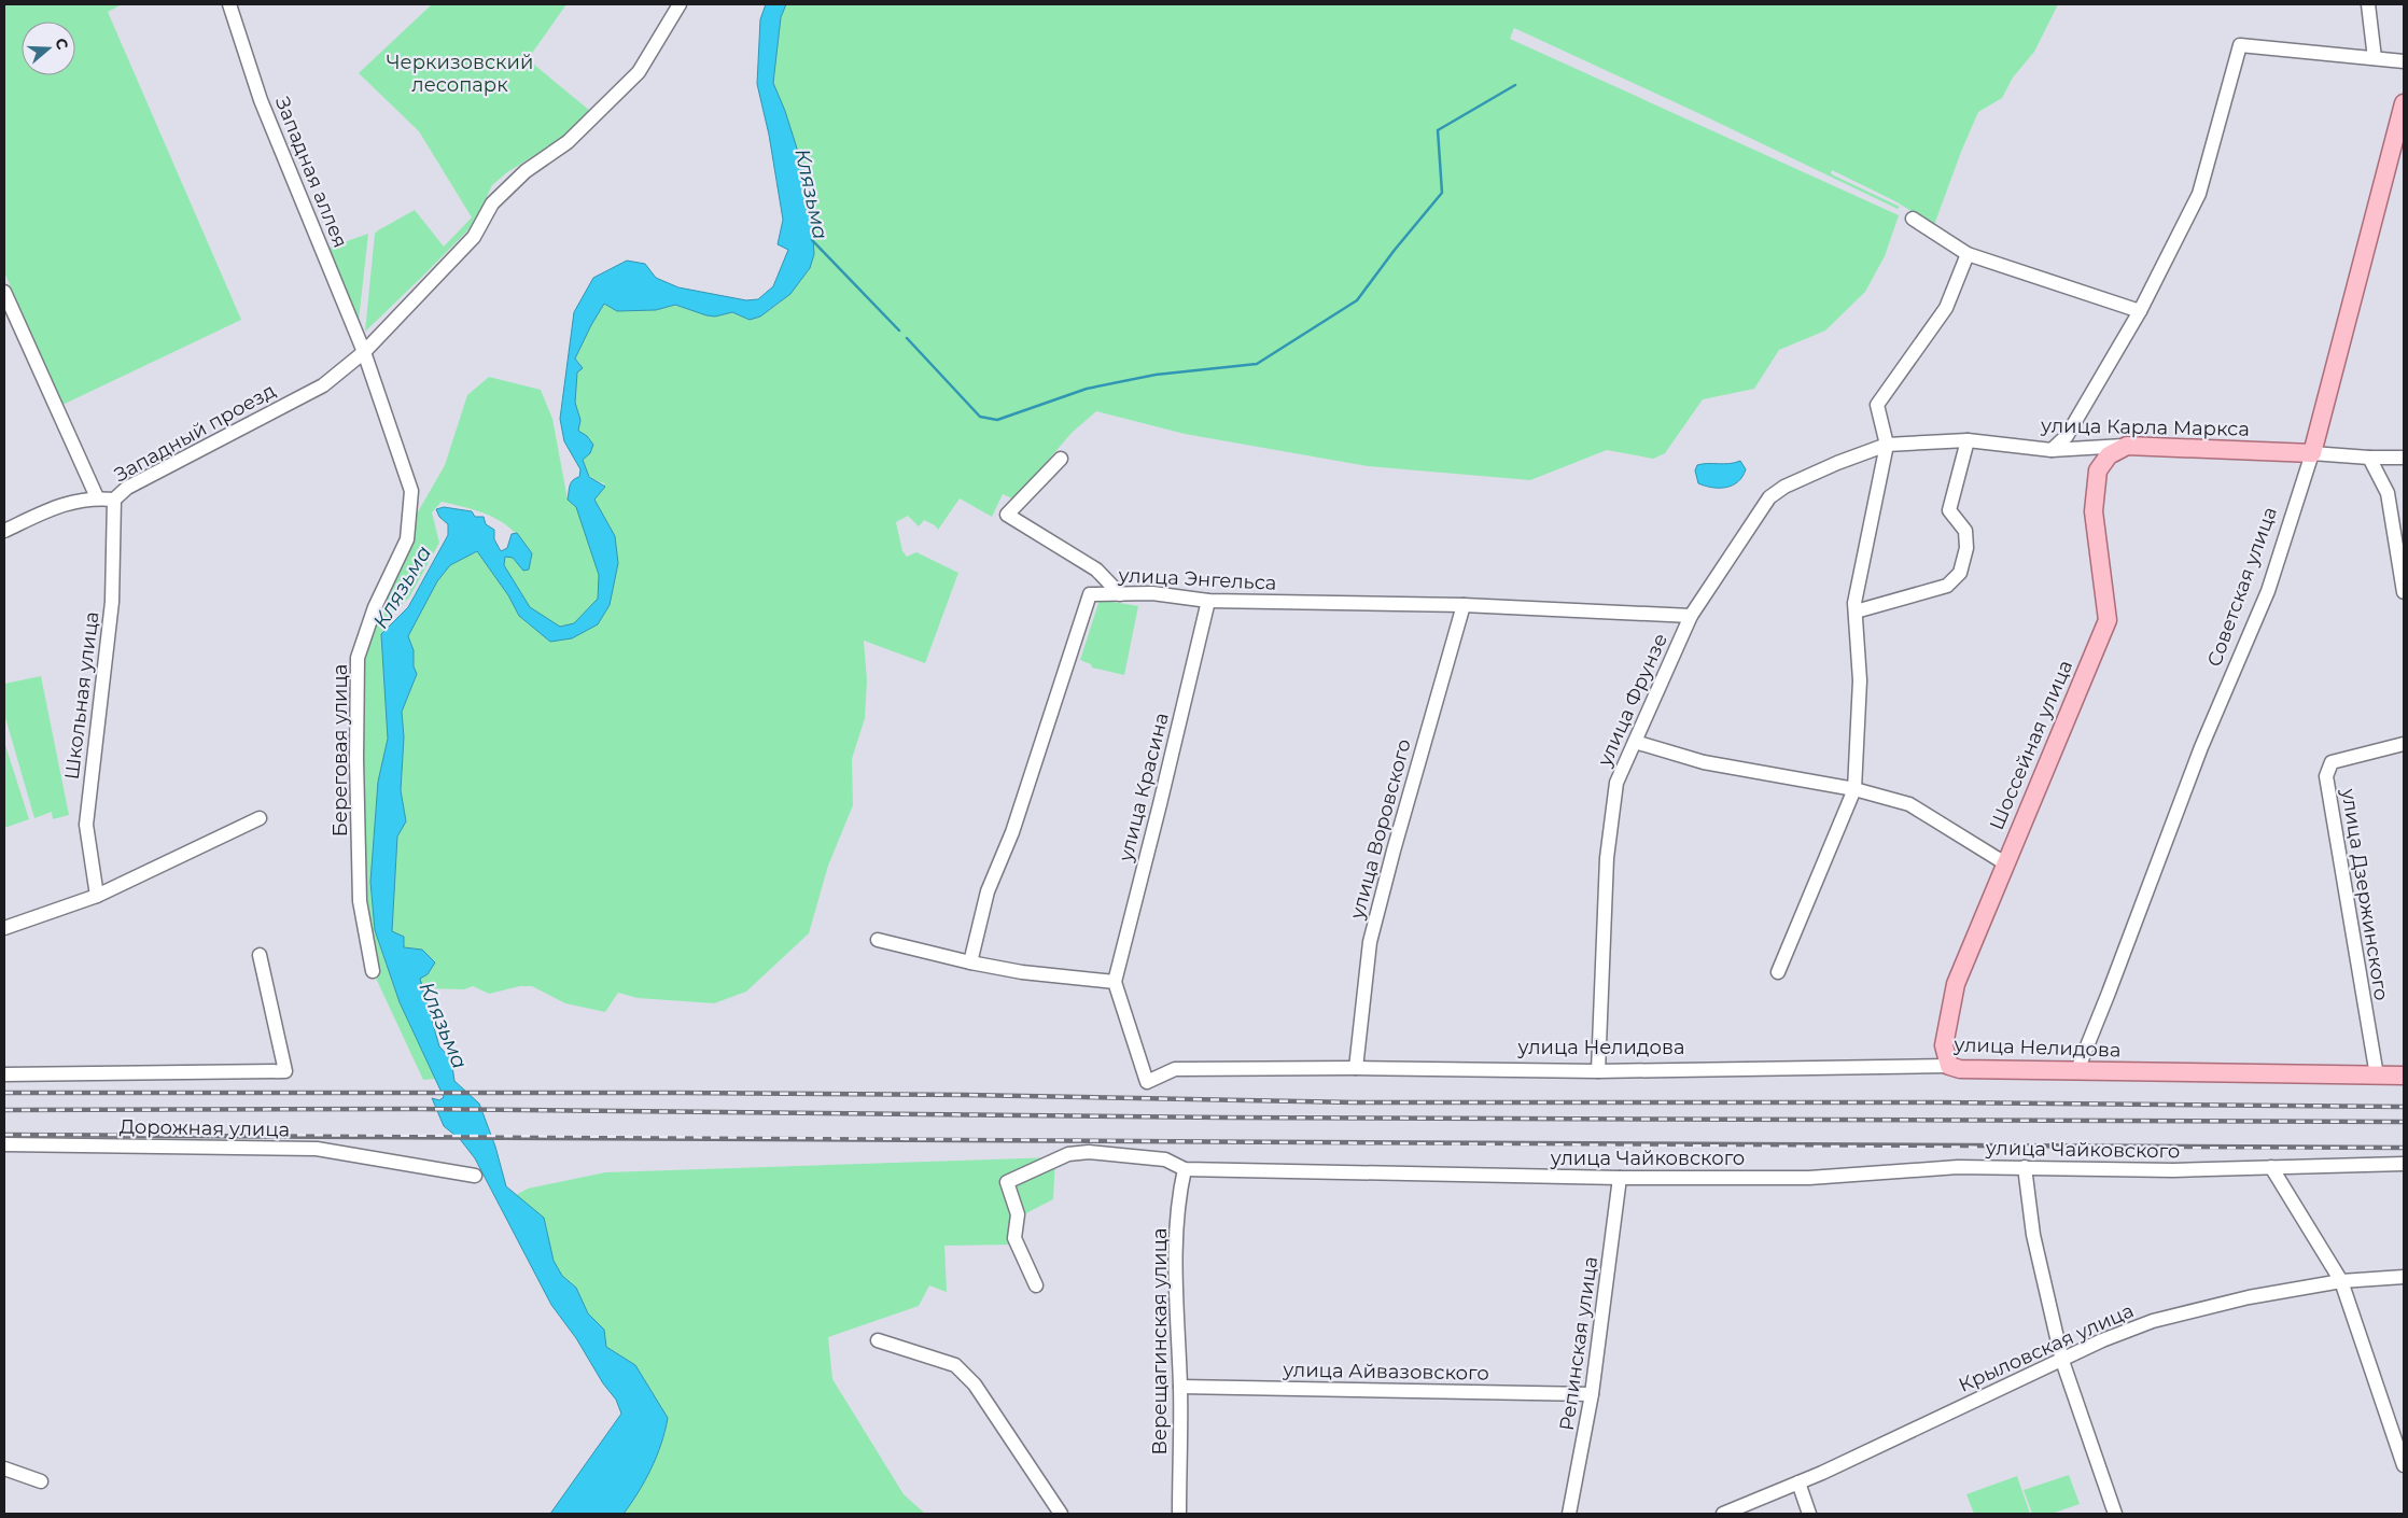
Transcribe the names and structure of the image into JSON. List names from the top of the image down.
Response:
{
  "streets": {
    "main road": [
      "улица Карла Маркса",
      "Советская улица",
      "Шоссейная улица",
      "улица Нелидова"
    ],
    "street": [
      "Западная аллея",
      "Западный проезд",
      "улица Энгельса",
      "Школьная улица",
      "улица Фрунзе",
      "Береговая улица",
      "улица Красина",
      "улица Воровского",
      "улица Дзержинского",
      "Дорожная улица",
      "улица Чайковского",
      "Верещагинская улица",
      "Репинская улица",
      "Крыловская улица",
      "улица Айвазовского"
    ]
  },
  "crossings": [
    ["Западная аллея", "Западный проезд"],
    ["Западная аллея", "Береговая улица"],
    ["улица Карла Маркса", "Советская улица"],
    ["улица Карла Маркса", "улица Фрунзе"],
    ["улица Карла Маркса", "Шоссейная улица"],
    ["Западный проезд", "Школьная улица"],
    ["Западный проезд", "Береговая улица"],
    ["улица Энгельса", "улица Фрунзе"],
    ["улица Энгельса", "улица Красина"],
    ["улица Энгельса", "улица Воровского"],
    ["Советская улица", "улица Нелидова"],
    ["улица Фрунзе", "улица Нелидова"],
    ["Шоссейная улица", "улица Нелидова"],
    ["улица Красина", "улица Нелидова"],
    ["улица Воровского", "улица Нелидова"],
    ["улица Дзержинского", "улица Нелидова"],
    ["улица Чайковского", "Верещагинская улица"],
    ["улица Чайковского", "Репинская улица"],
    ["Верещагинская улица", "улица Айвазовского"],
    ["Репинская улица", "улица Айвазовского"]
  ],
  "water": ["Клязьма"],
  "parks": ["Черкизовский лесопарк"],
  "north": "right"
}
